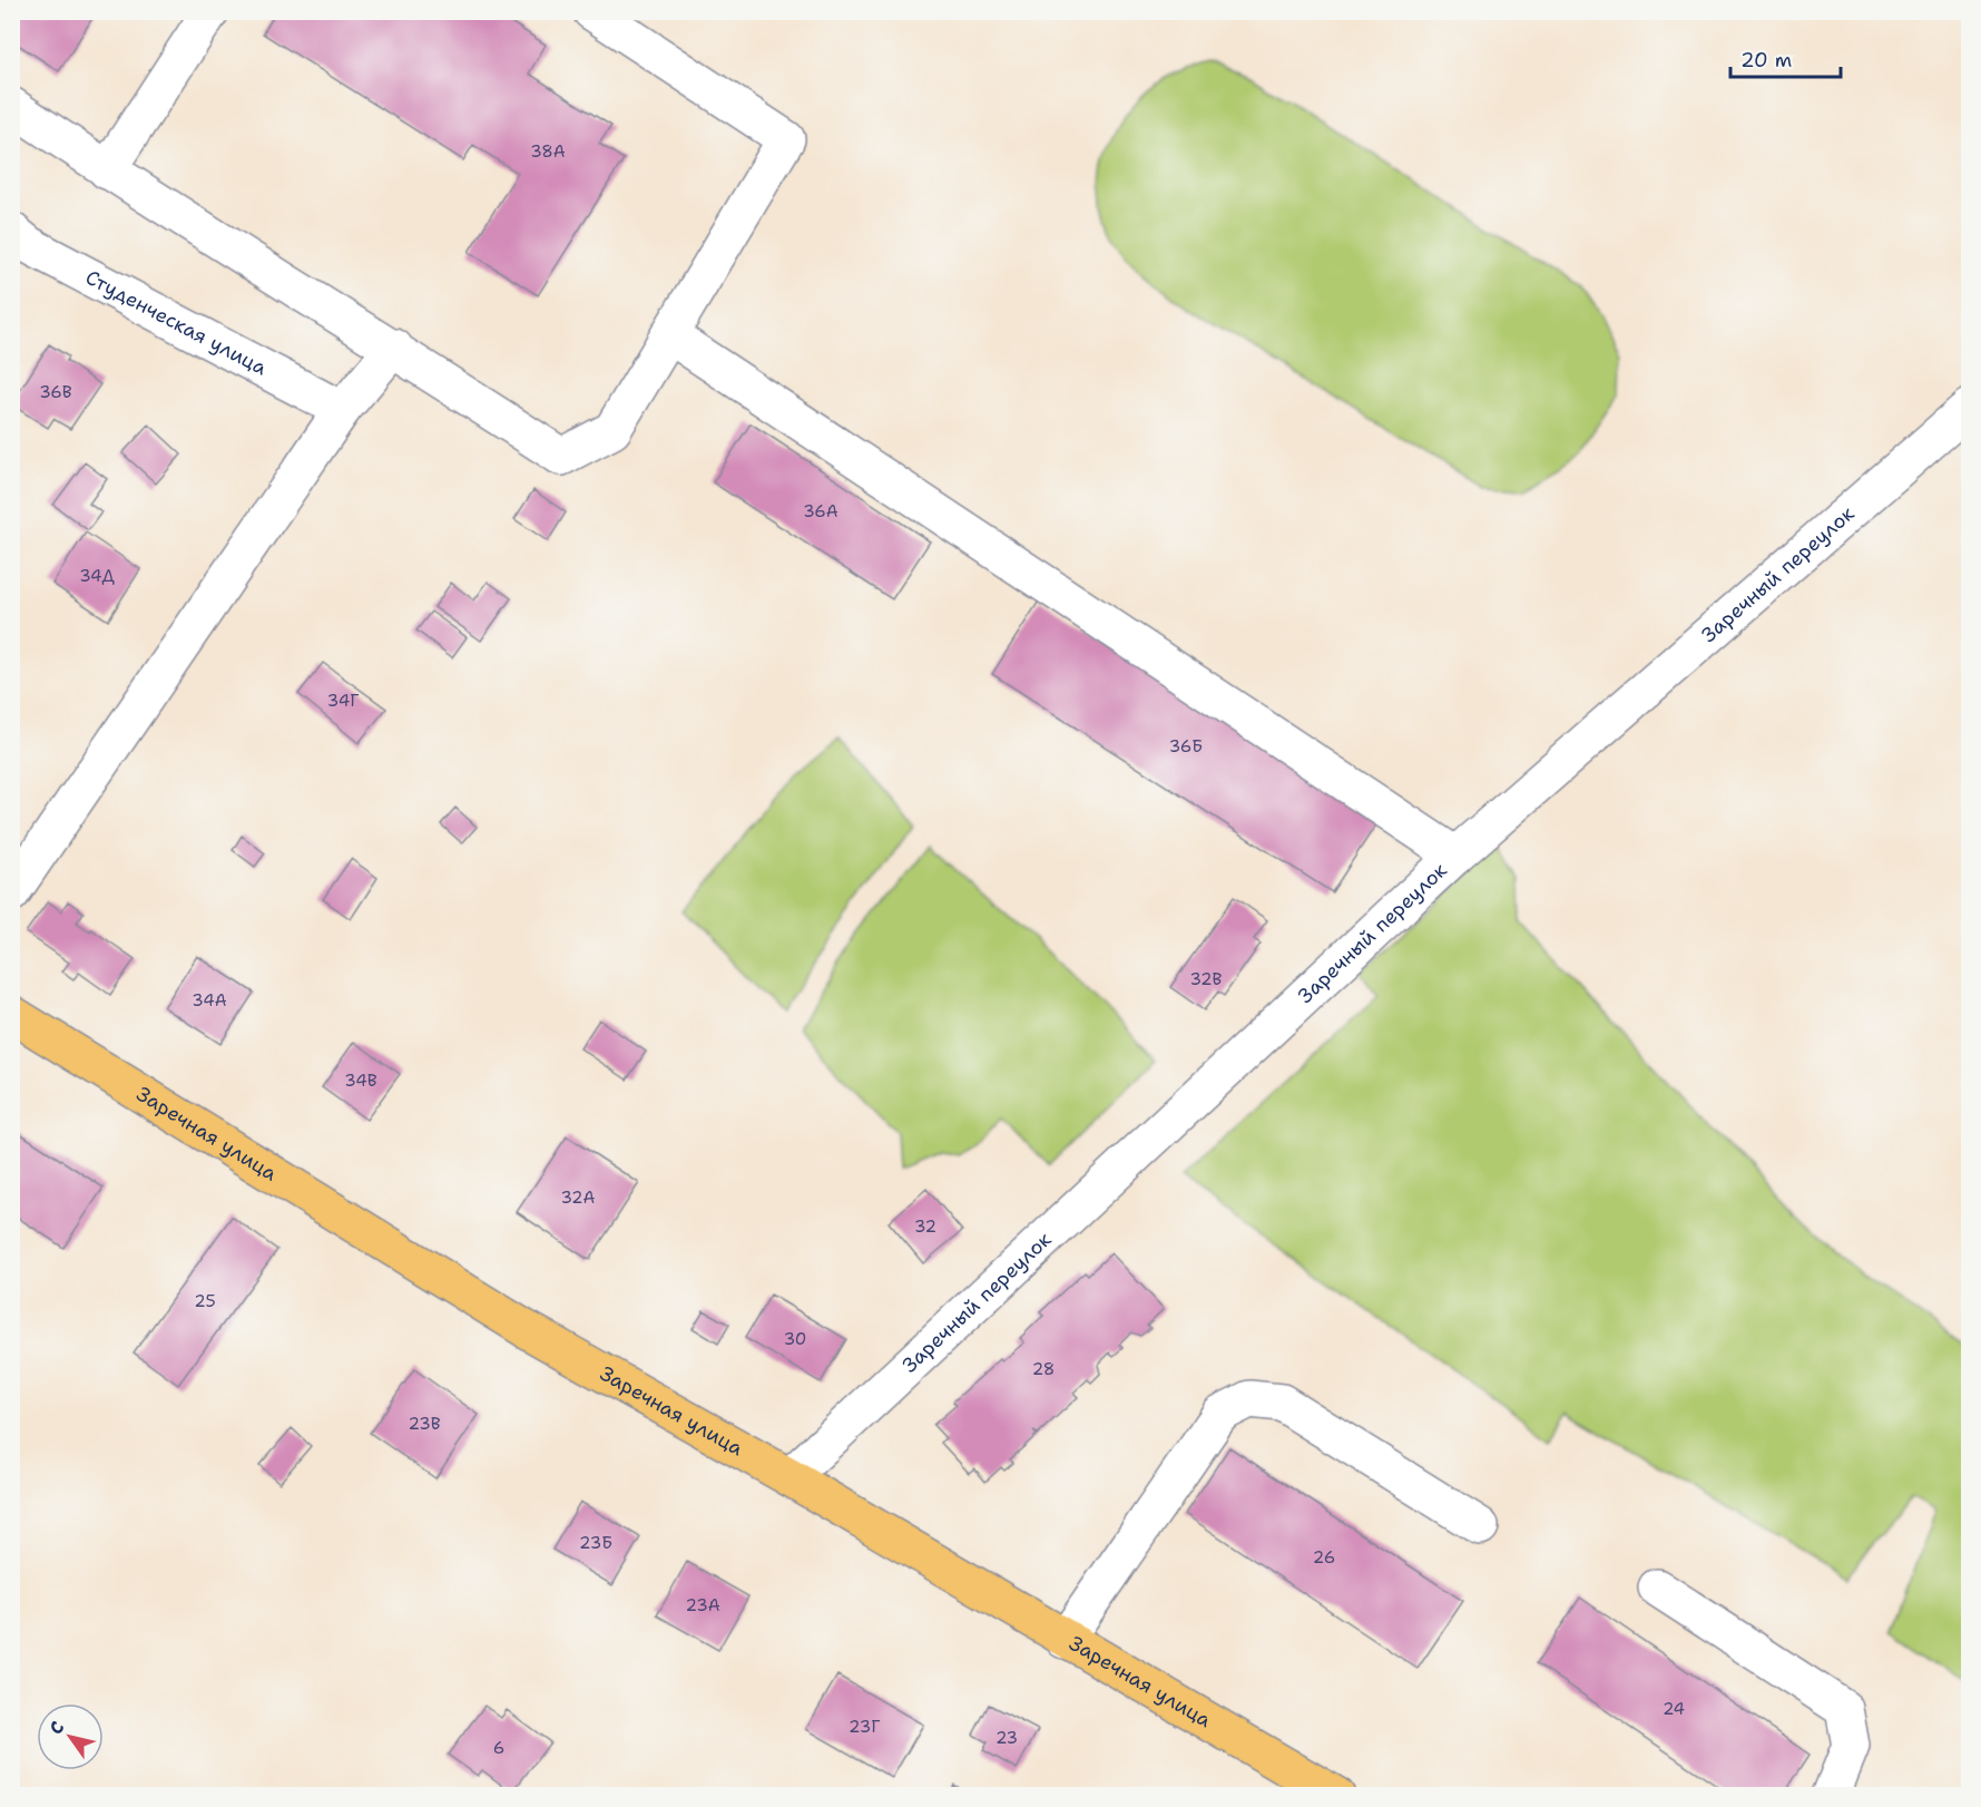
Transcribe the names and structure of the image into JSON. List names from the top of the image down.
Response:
{
  "streets": {
    "main road": ["Заречная улица"],
    "street": ["Студенческая улица", "Заречный переулок"]
  },
  "crossings": [
    ["Заречный переулок", "Заречная улица"]
  ],
  "house_numbers": [
    "38А",
    "36В",
    "36А",
    "34Д",
    "34Г",
    "36Б",
    "32В",
    "34А",
    "34В",
    "32А",
    "32",
    "25",
    "30",
    "28",
    "23В",
    "23Б",
    "26",
    "23А",
    "24",
    "23Г",
    "23",
    "6"
  ],
  "scale_bar": "20 m",
  "north": "top left"
}
